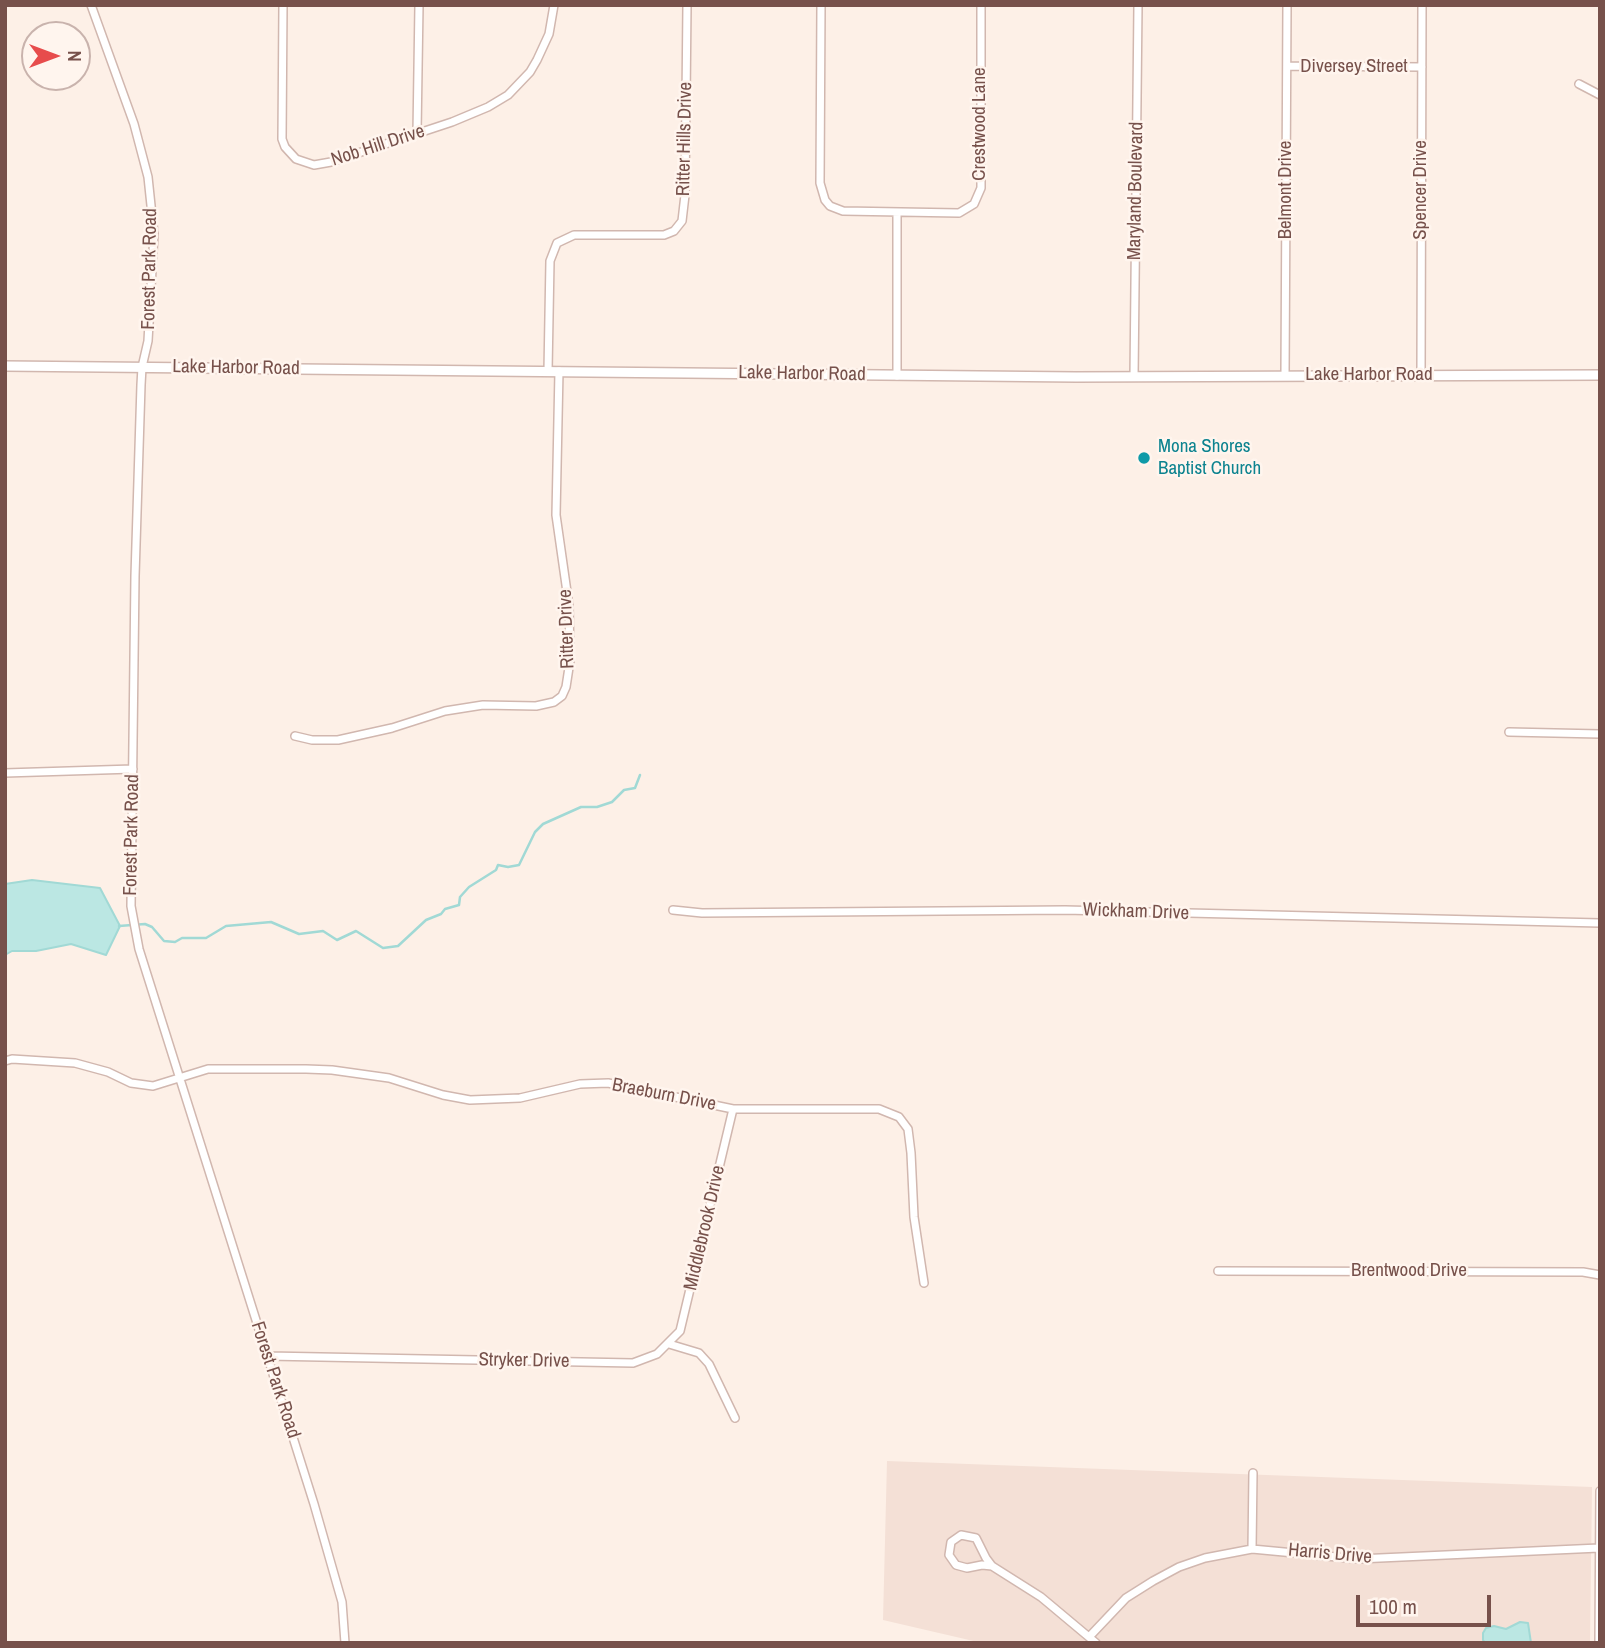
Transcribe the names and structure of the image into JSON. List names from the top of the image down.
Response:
{
  "streets": {
    "street": [
      "Diversey Street",
      "Crestwood Lane",
      "Ritter Hills Drive",
      "Nob Hill Drive",
      "Belmont Drive",
      "Spencer Drive",
      "Maryland Boulevard",
      "Forest Park Road",
      "Lake Harbor Road",
      "Ritter Drive",
      "Wickham Drive",
      "Braeburn Drive",
      "Middlebrook Drive",
      "Brentwood Drive",
      "Stryker Drive",
      "Harris Drive"
    ]
  },
  "crossings": [
    ["Diversey Street", "Belmont Drive"],
    ["Diversey Street", "Spencer Drive"],
    ["Ritter Hills Drive", "Lake Harbor Road"],
    ["Belmont Drive", "Lake Harbor Road"],
    ["Spencer Drive", "Lake Harbor Road"],
    ["Maryland Boulevard", "Lake Harbor Road"],
    ["Forest Park Road", "Lake Harbor Road"],
    ["Forest Park Road", "Braeburn Drive"],
    ["Forest Park Road", "Stryker Drive"],
    ["Lake Harbor Road", "Ritter Drive"],
    ["Braeburn Drive", "Middlebrook Drive"],
    ["Middlebrook Drive", "Stryker Drive"]
  ],
  "places": ["Mona Shores Baptist Church"],
  "scale_bar": "100 m",
  "north": "right"
}
